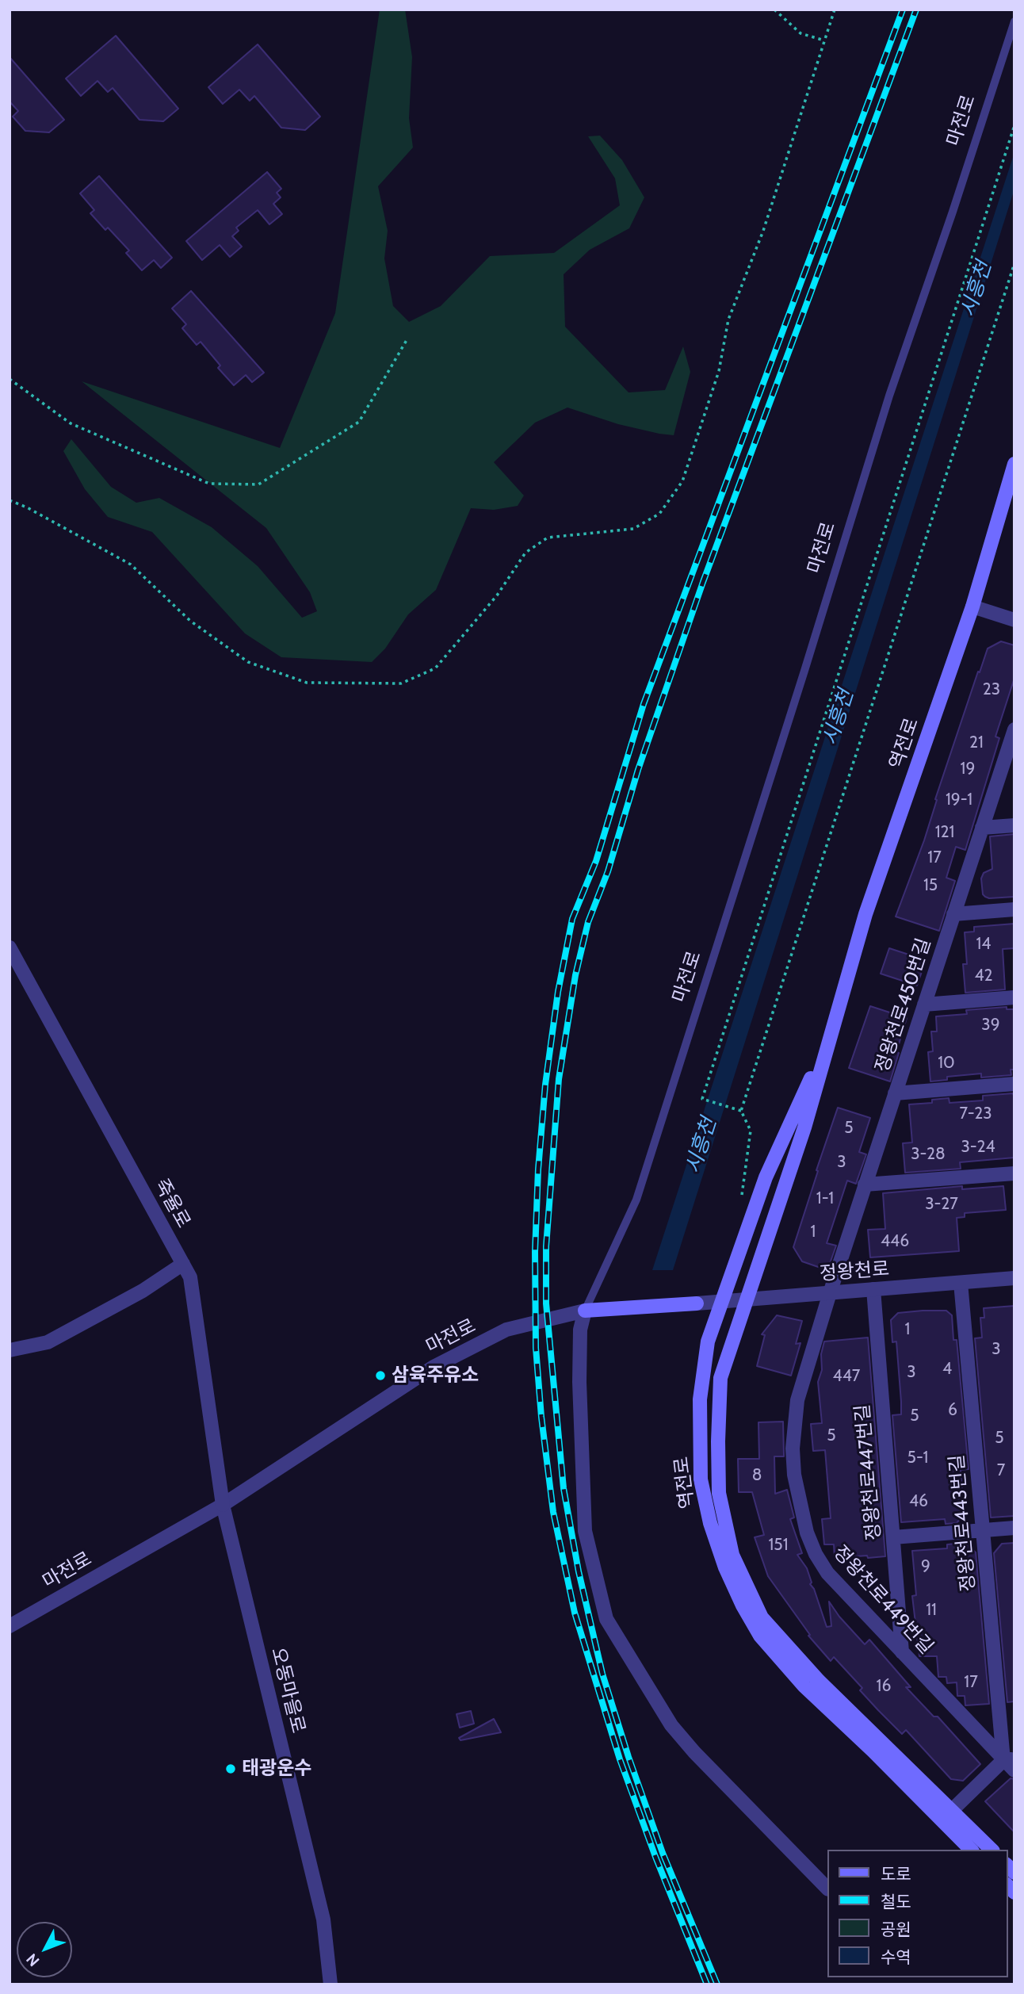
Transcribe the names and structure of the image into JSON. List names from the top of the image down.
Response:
{
  "streets": {
    "main road": ["역전로"],
    "street": [
      "마전로",
      "정왕천로450번길",
      "죽율로",
      "정왕천로",
      "정왕천로447번길",
      "정왕천로443번길",
      "정왕천로449번길",
      "오동마을로"
    ]
  },
  "crossings": [
    ["마전로", "죽율로"],
    ["마전로", "오동마을로"],
    ["역전로", "정왕천로"],
    ["정왕천로450번길", "정왕천로"],
    ["정왕천로450번길", "정왕천로449번길"],
    ["죽율로", "오동마을로"],
    ["정왕천로", "정왕천로447번길"],
    ["정왕천로", "정왕천로443번길"],
    ["정왕천로", "정왕천로449번길"],
    ["정왕천로447번길", "정왕천로449번길"],
    ["정왕천로443번길", "정왕천로449번길"]
  ],
  "water": ["시흥천"],
  "places": ["삼육주유소", "태광운수"],
  "house_numbers": [
    "23",
    "21",
    "19",
    "19-1",
    "121",
    "17",
    "15",
    "14",
    "42",
    "39",
    "10",
    "7-23",
    "5",
    "3-24",
    "3-28",
    "3",
    "1-1",
    "3-27",
    "1",
    "446",
    "1",
    "3",
    "4",
    "3",
    "447",
    "6",
    "5",
    "5",
    "5",
    "5-1",
    "7",
    "8",
    "46",
    "151",
    "9",
    "11",
    "17",
    "16"
  ],
  "legend": [
    "도로",
    "철도",
    "공원",
    "수역"
  ],
  "north": "bottom left"
}
